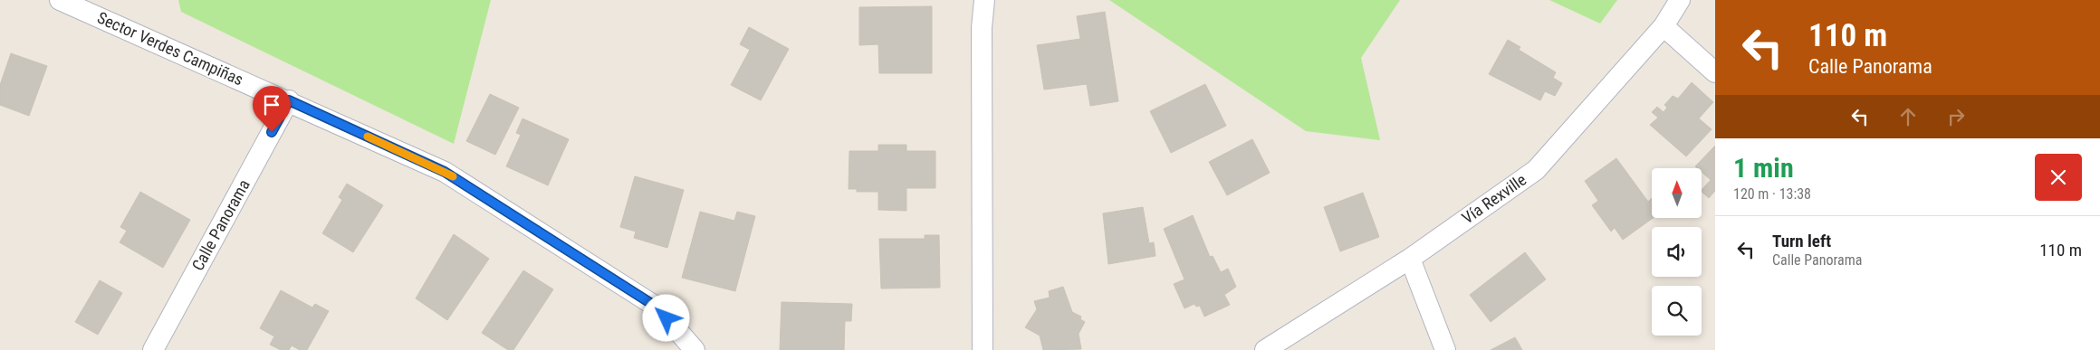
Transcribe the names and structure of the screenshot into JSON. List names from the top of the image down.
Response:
{
  "streets": {
    "street": ["Sector Verdes Campiñas", "Vía Rexville", "Calle Panorama"]
  },
  "crossings": [
    ["Sector Verdes Campiñas", "Calle Panorama"]
  ],
  "north": "top",
  "page": {
    "turn": ["110 m", "Calle Panorama"],
    "heading": ["1 min", "120 m · 13:38"],
    "list": [
      {
        "name": "Turn left",
        "note": "Calle Panorama",
        "value": "110 m"
      }
    ]
  }
}
